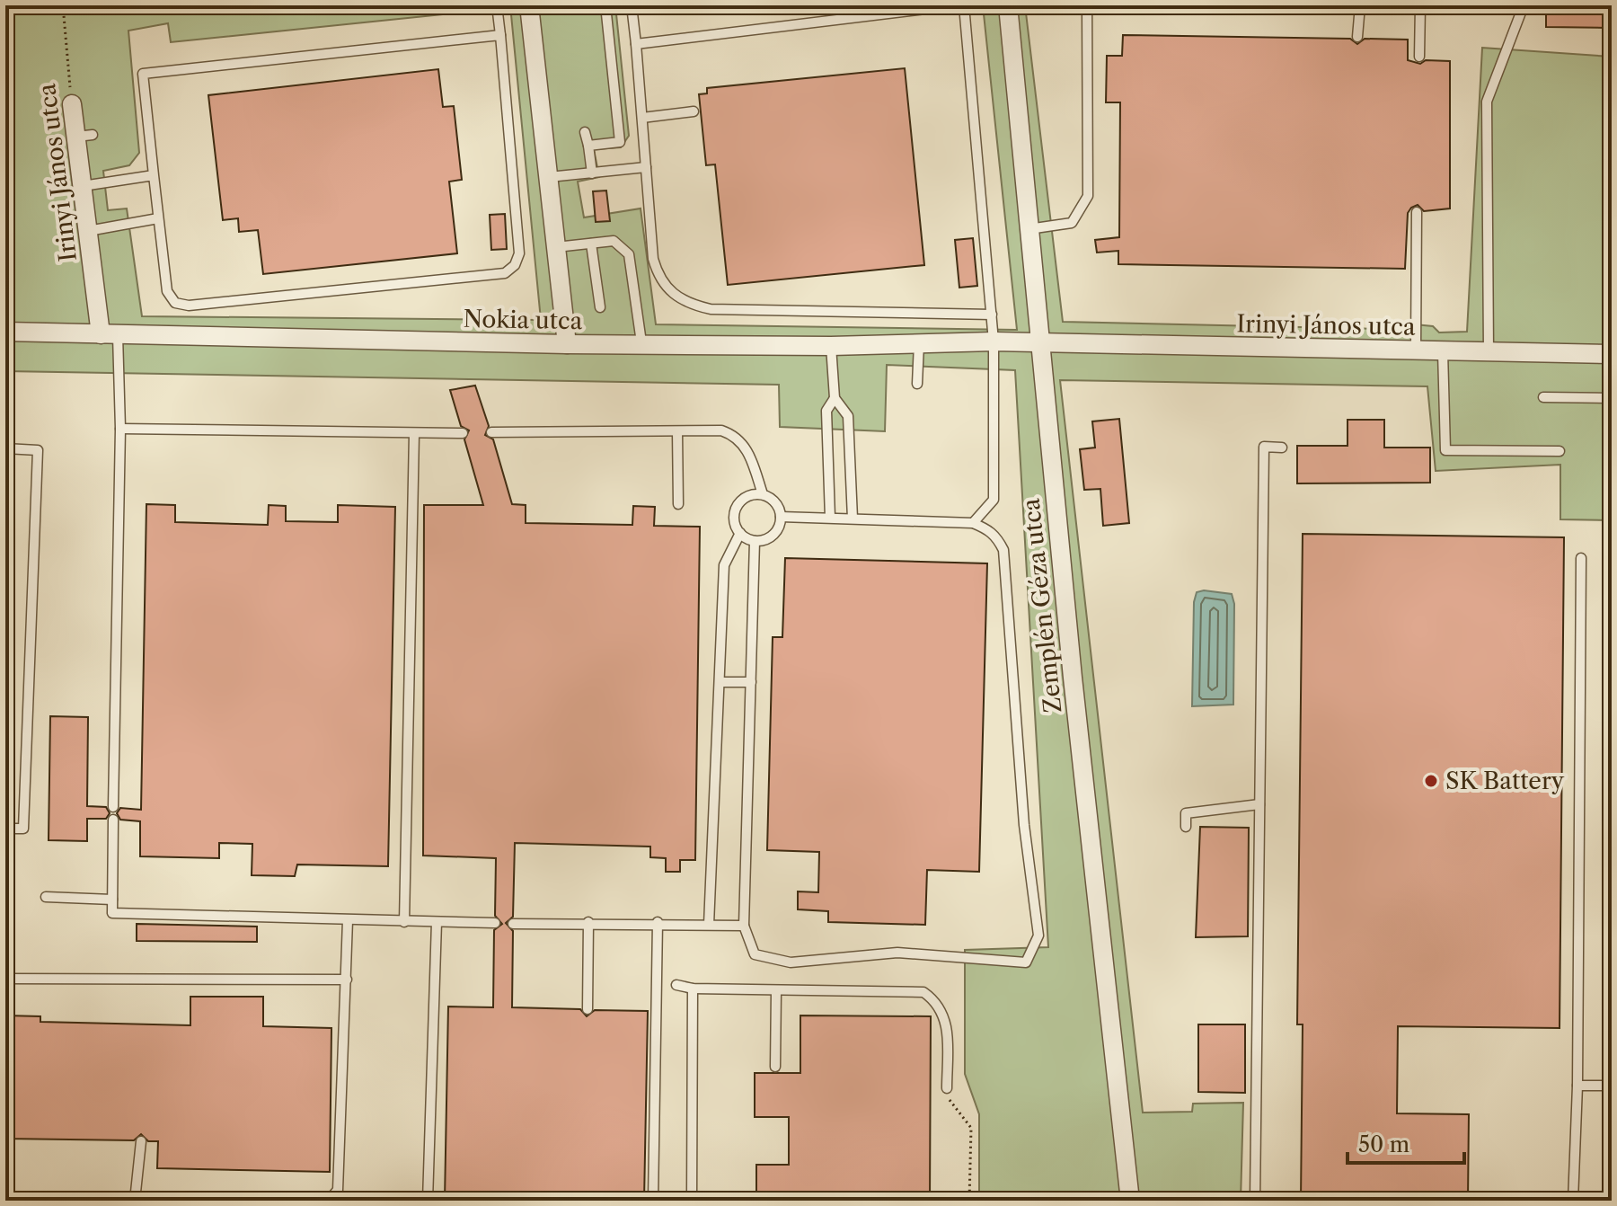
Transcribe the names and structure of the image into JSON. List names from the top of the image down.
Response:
{
  "streets": {
    "street": ["Irinyi János utca", "Nokia utca", "Zemplén Géza utca"]
  },
  "crossings": [
    ["Irinyi János utca", "Nokia utca"],
    ["Irinyi János utca", "Zemplén Géza utca"],
    ["Nokia utca", "Zemplén Géza utca"]
  ],
  "places": ["SK Battery"],
  "scale_bar": "50 m"
}
